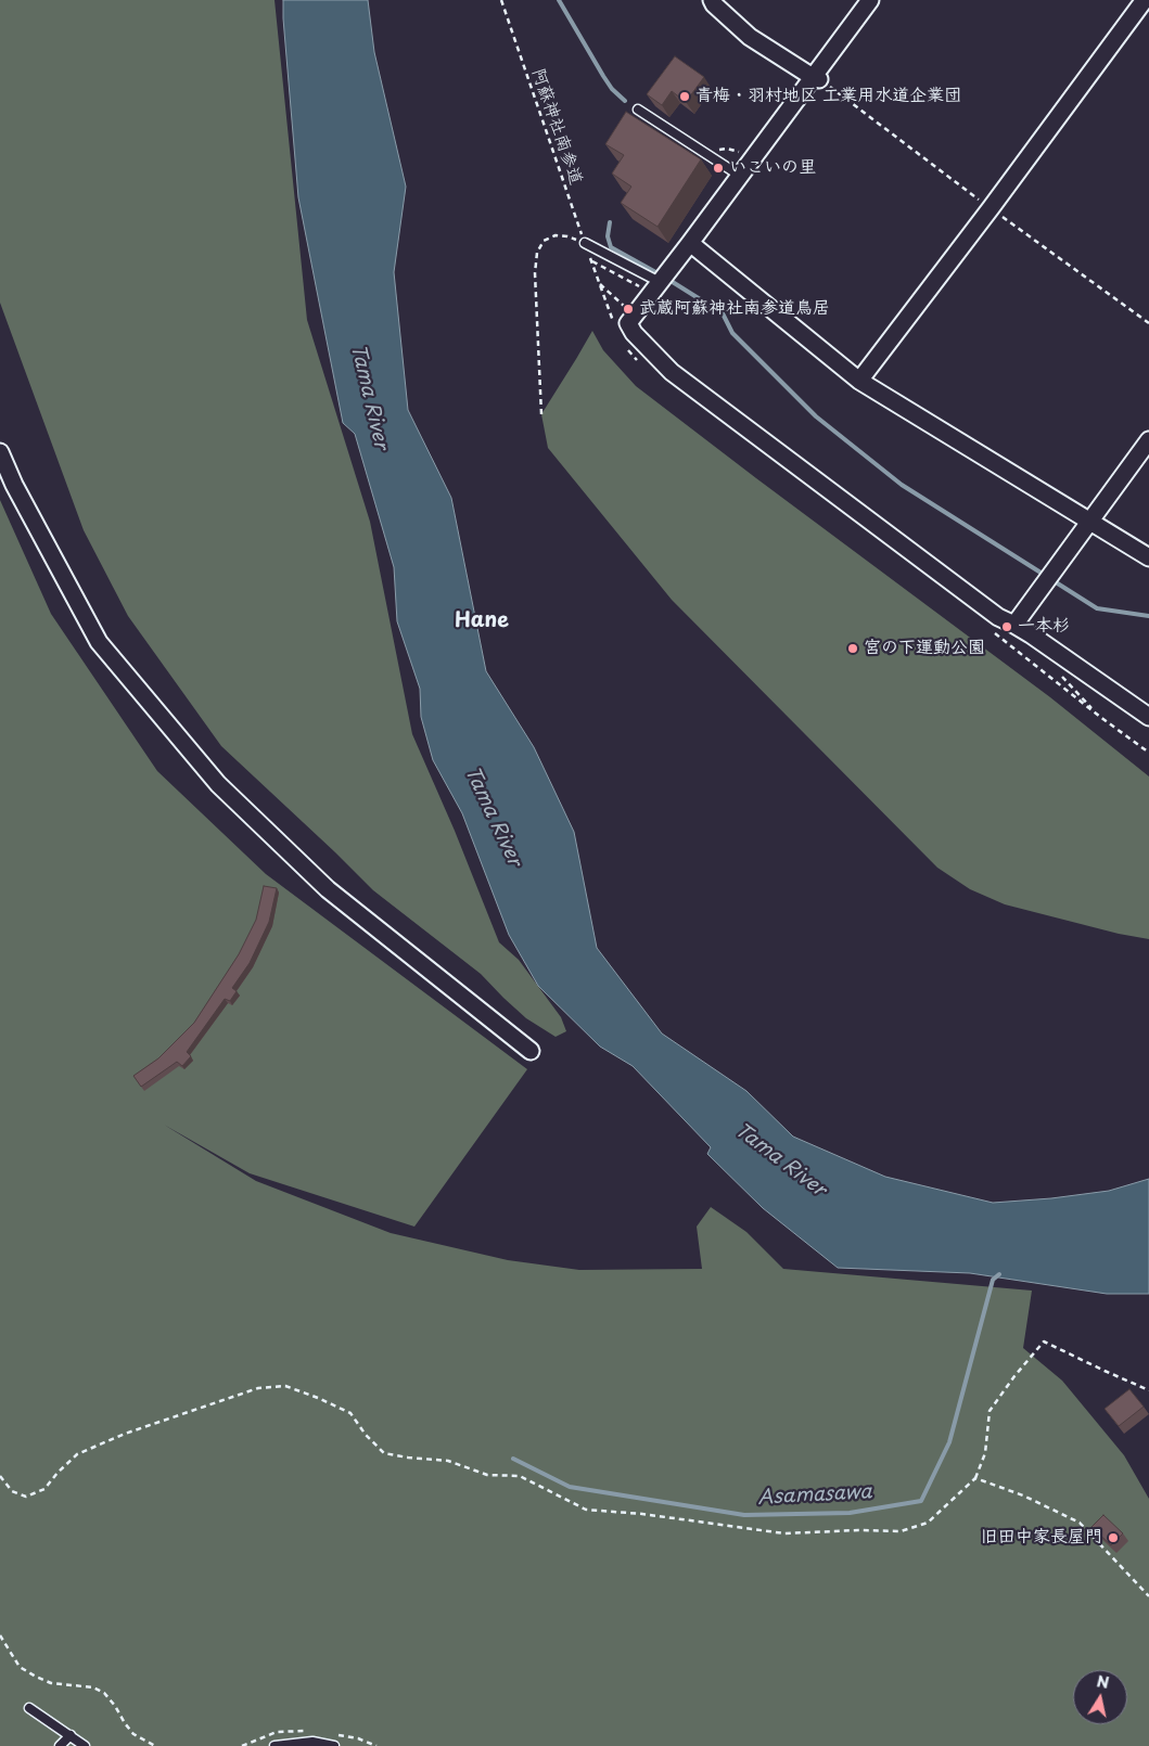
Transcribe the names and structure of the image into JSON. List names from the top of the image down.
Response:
{
  "streets": {
    "path": ["阿蘇神社南参道"]
  },
  "districts": ["Hane"],
  "water": ["Tama River", "Asamasawa"],
  "places": [
    "青梅・羽村地区 工業用水道企業団",
    "いこいの里",
    "武蔵阿蘇神社南参道鳥居",
    "一本杉",
    "宮の下運動公園",
    "旧田中家長屋門"
  ],
  "north": "top"
}
